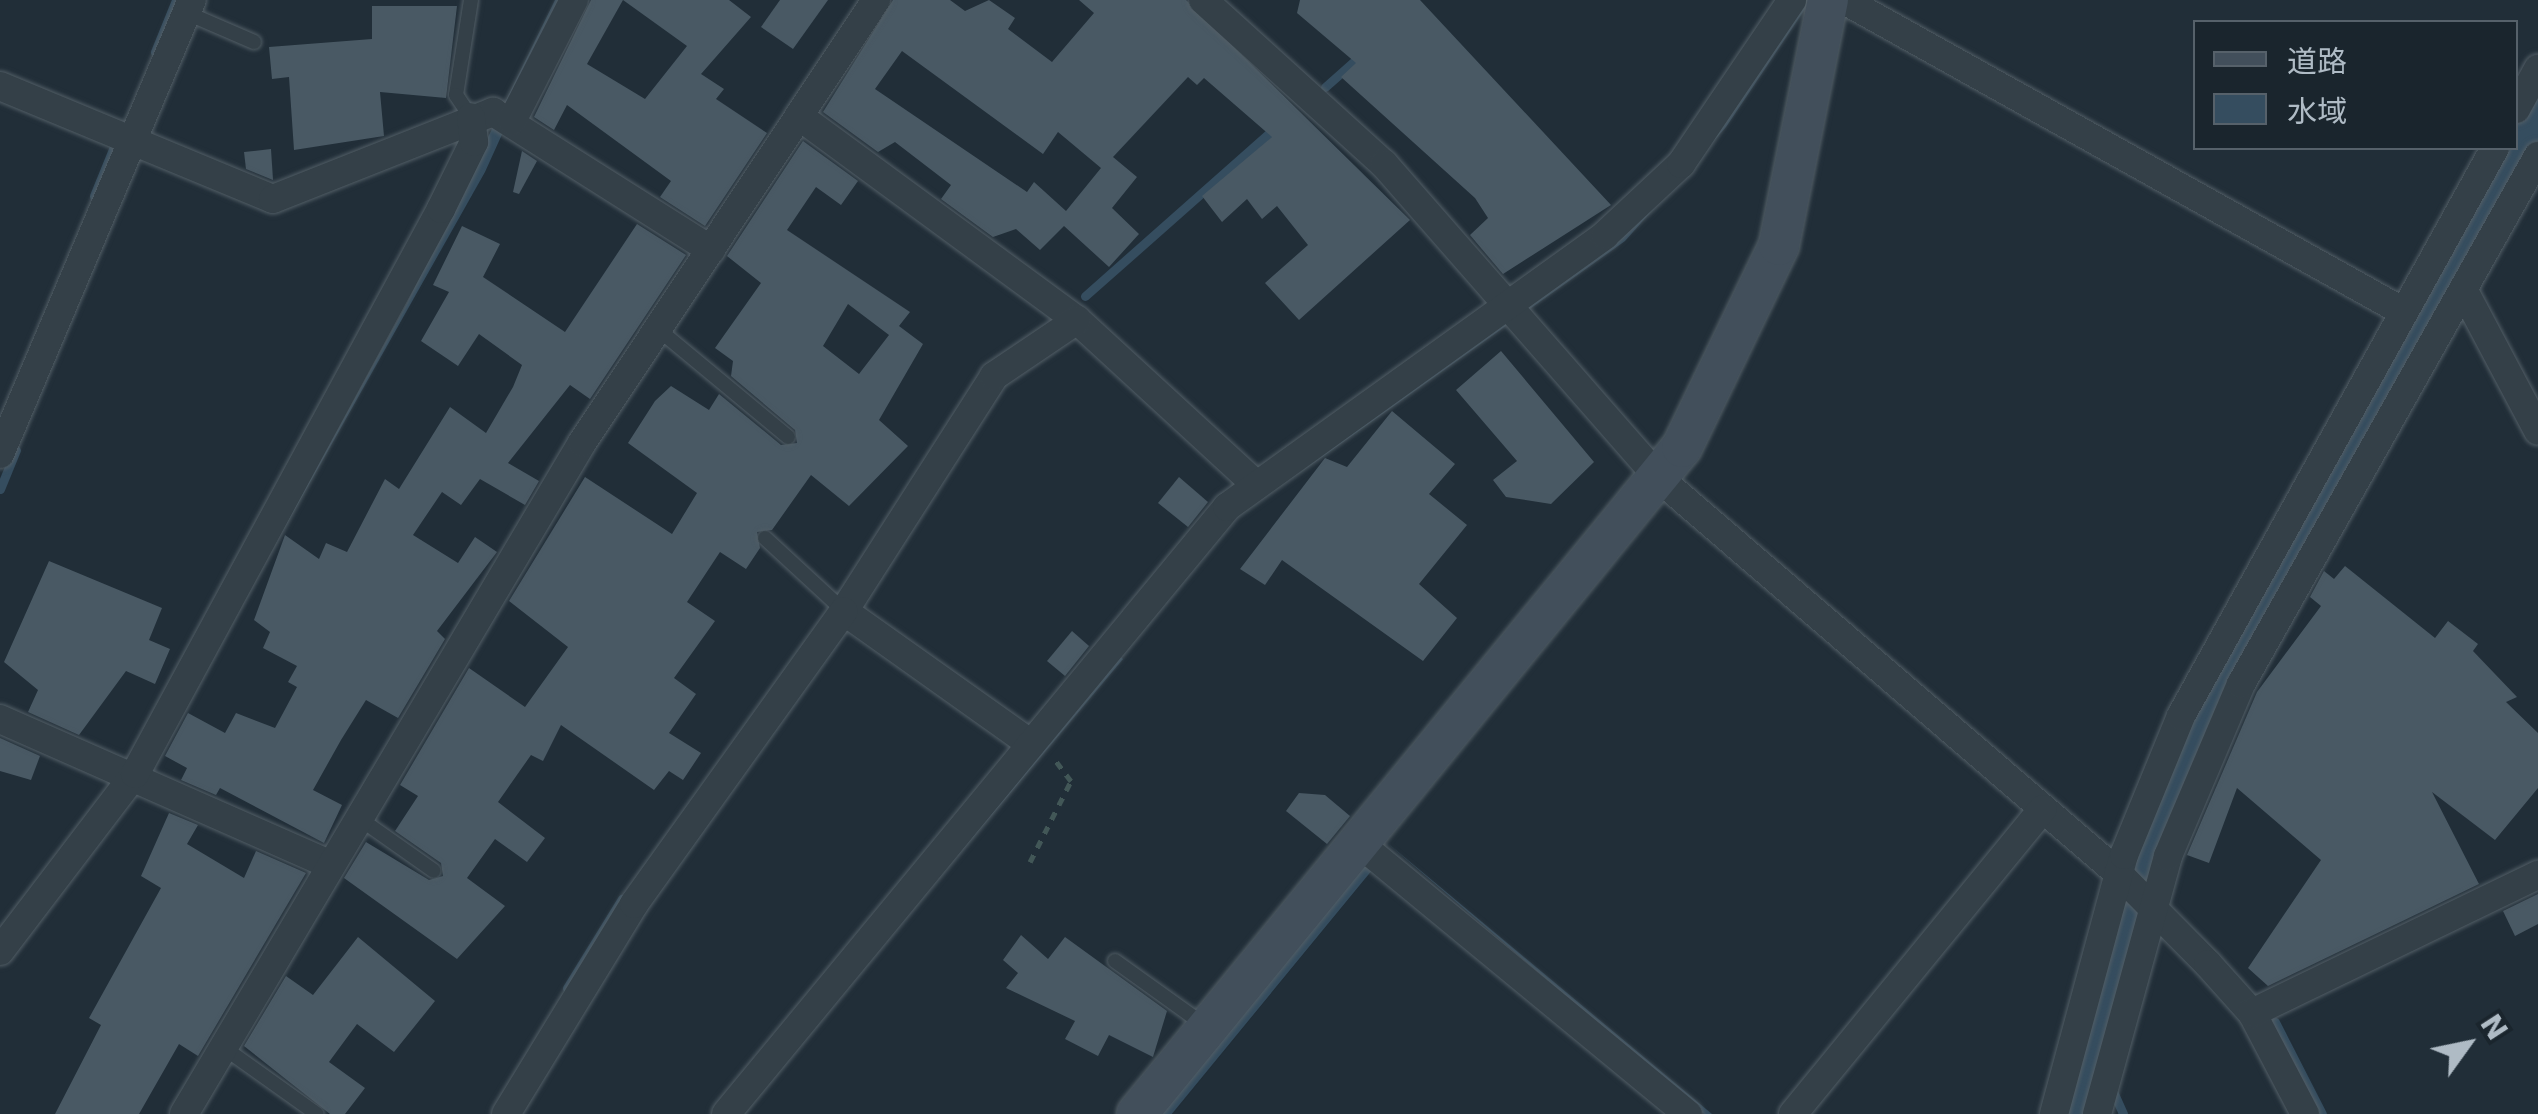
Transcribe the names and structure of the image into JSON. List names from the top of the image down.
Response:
{
  "legend": ["道路", "水域"],
  "north": "top right"
}
